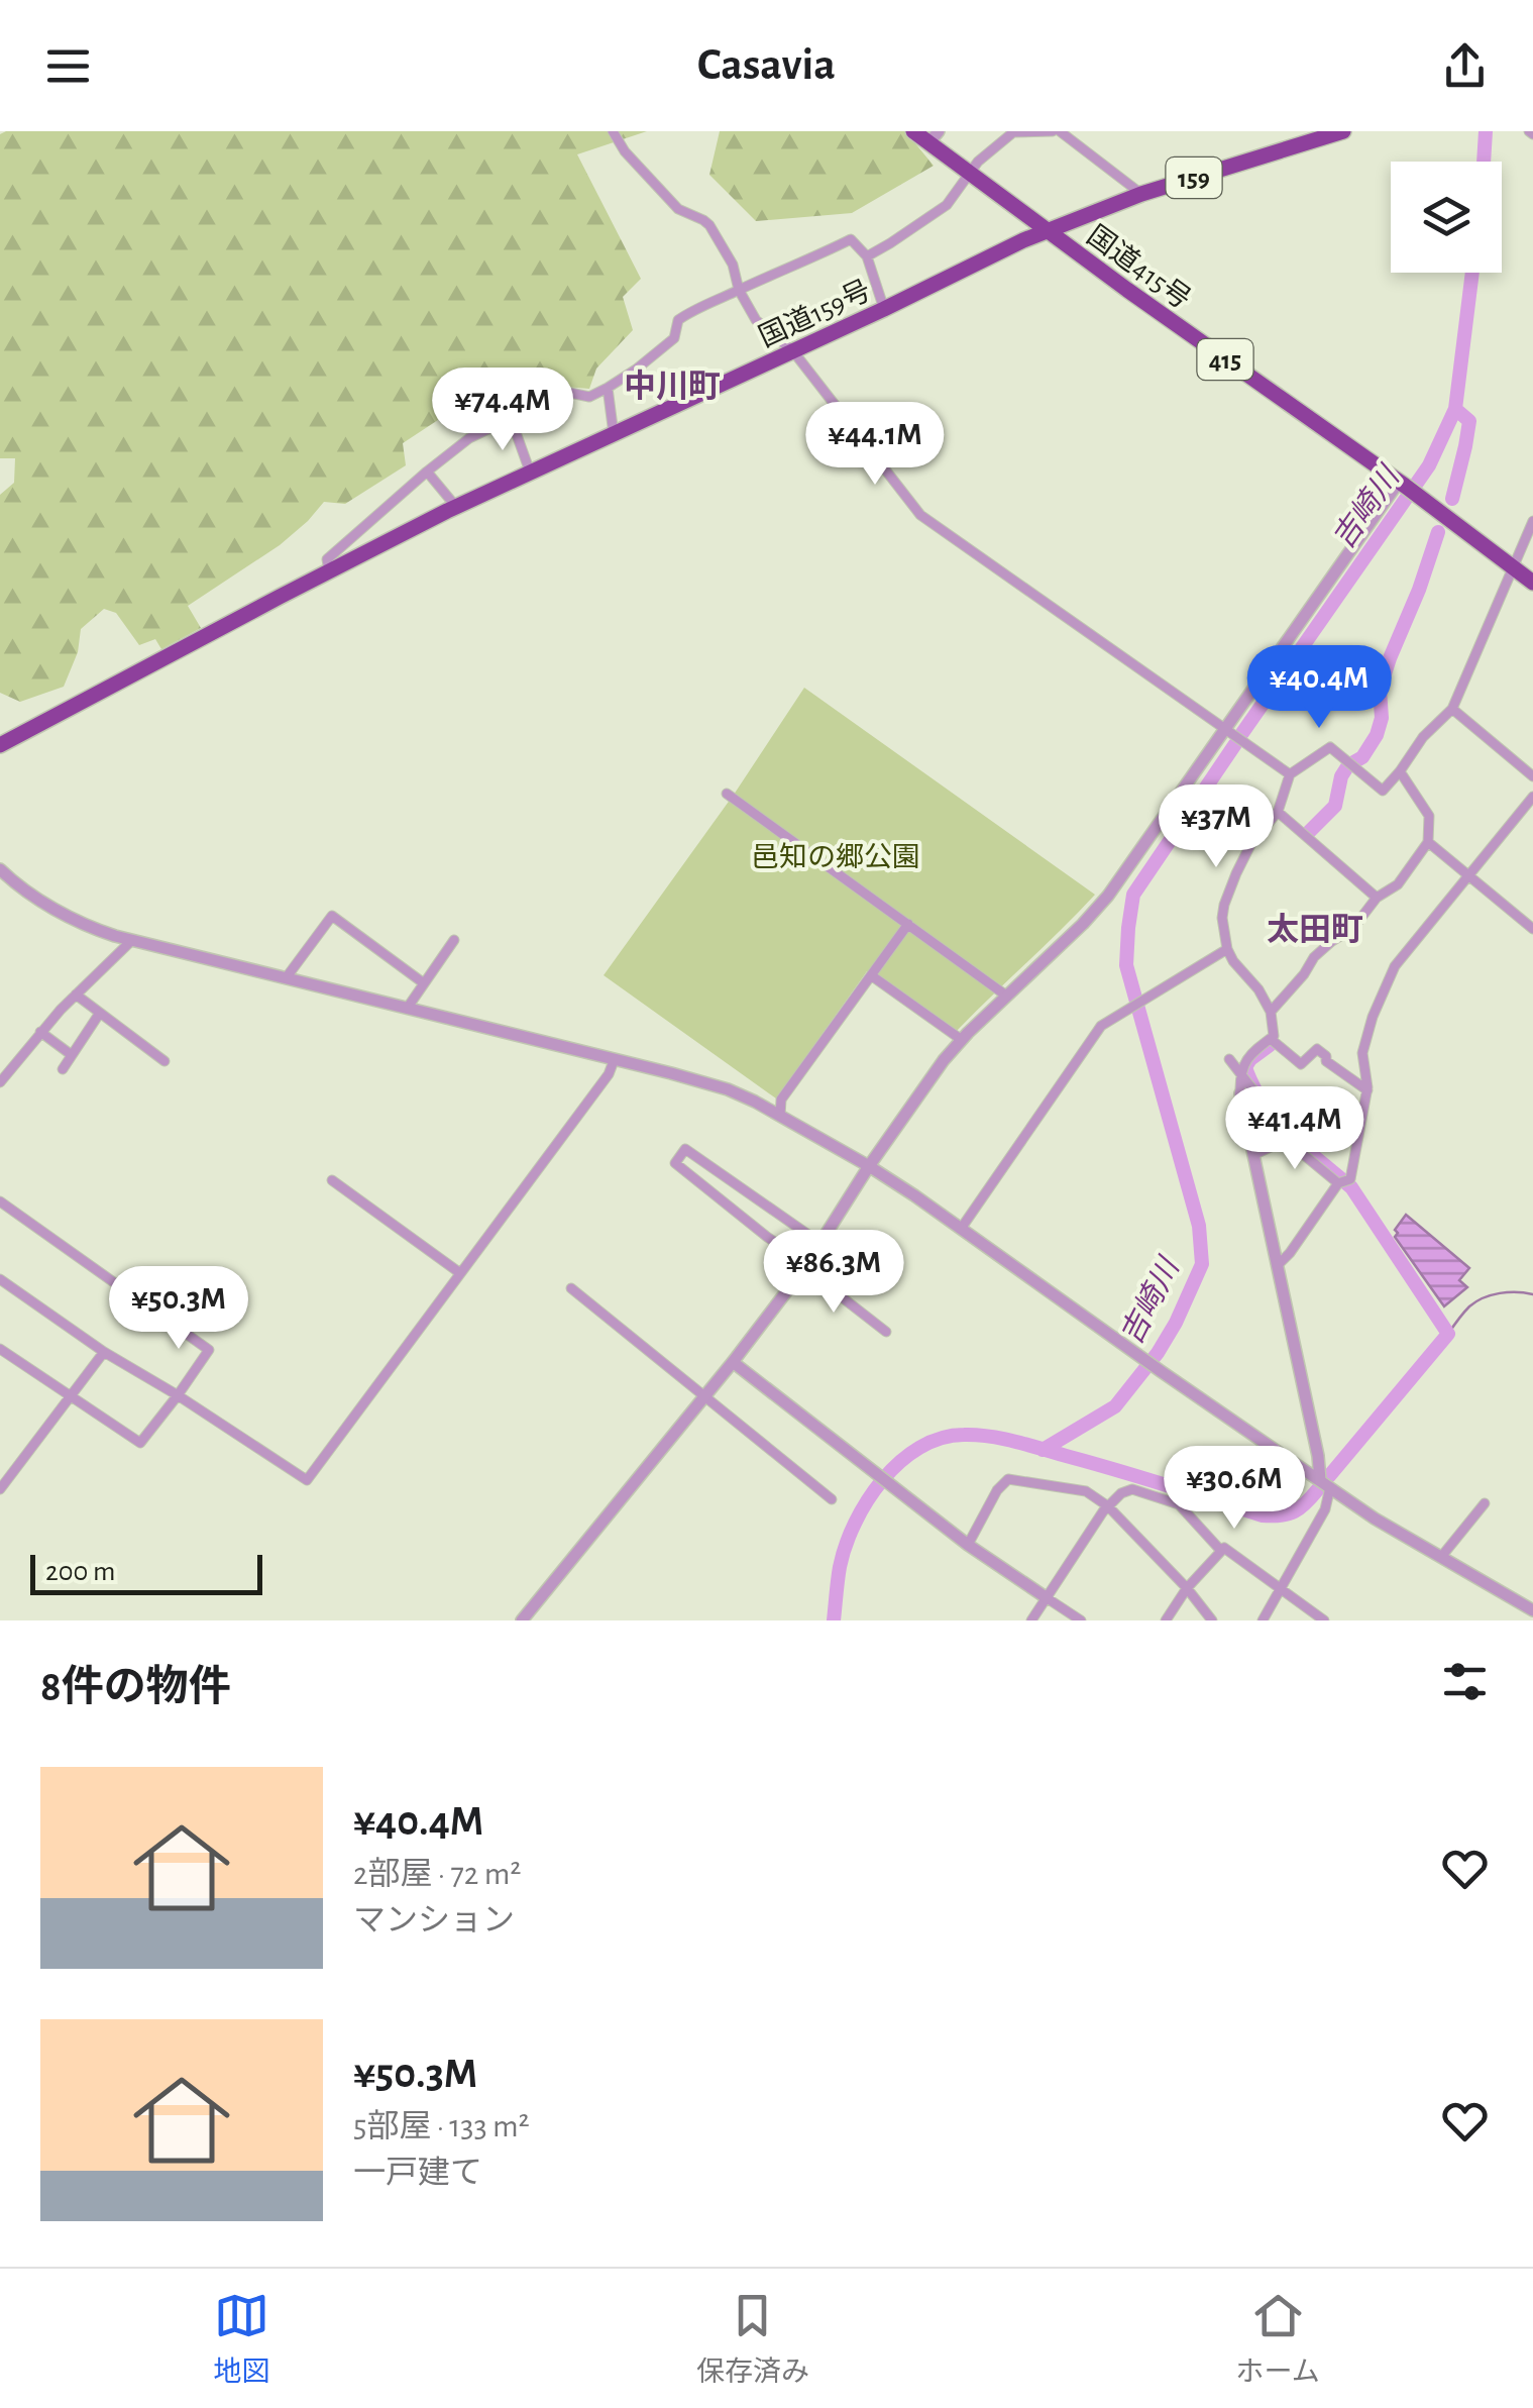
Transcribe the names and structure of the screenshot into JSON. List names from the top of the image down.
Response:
{
  "streets": {
    "highway": [
      "159",
      "国道415号",
      "国道159号",
      "415"
    ]
  },
  "crossings": [
    ["国道415号", "国道159号"]
  ],
  "districts": ["中川町", "太田町"],
  "water": ["吉崎川"],
  "parks": ["邑知の郷公園"],
  "scale_bar": "200 m",
  "page": {
    "header": "Casavia",
    "price": [
      "¥74.4M",
      "¥44.1M",
      "¥40.4M",
      "¥37M",
      "¥41.4M",
      "¥86.3M",
      "¥50.3M",
      "¥30.6M"
    ],
    "scale": "200 m",
    "heading": "8件の物件",
    "list": [
      {
        "name": "¥40.4M",
        "note": "2部屋 · 72 m² · マンション"
      },
      {
        "name": "¥50.3M",
        "note": "5部屋 · 133 m² · 一戸建て"
      }
    ],
    "tabs": ["地図", "保存済み", "ホーム"]
  }
}
